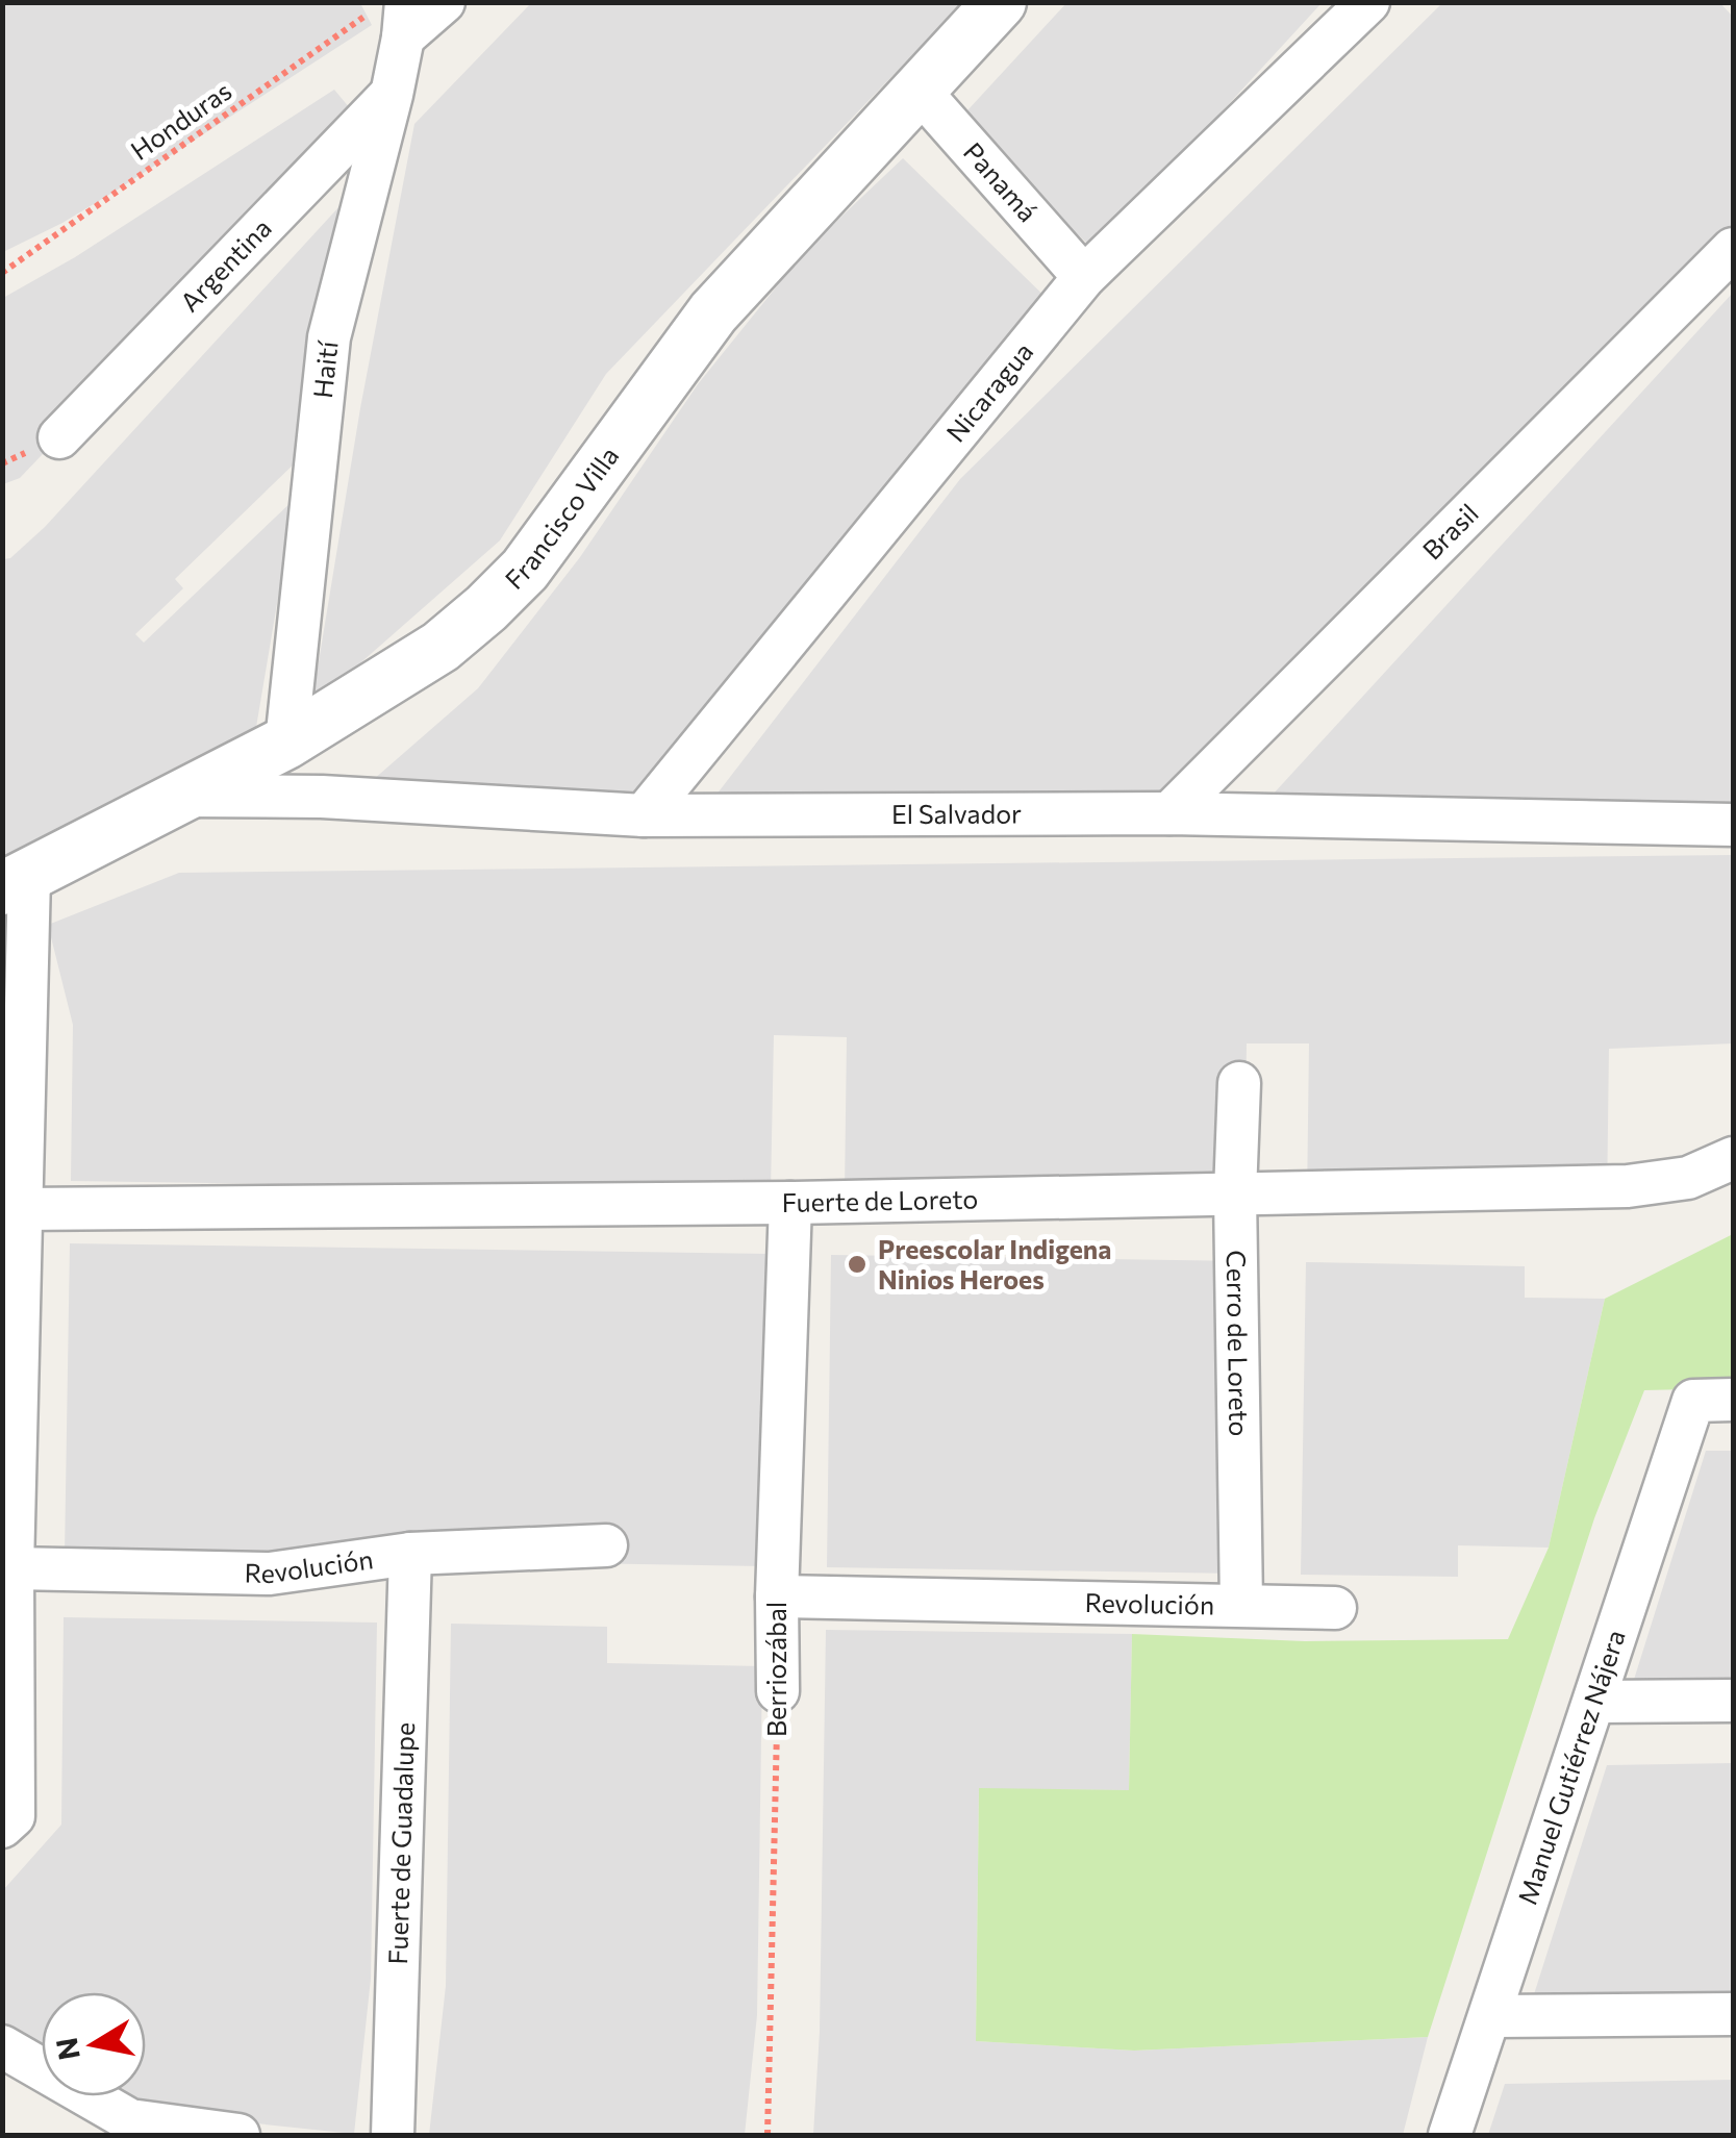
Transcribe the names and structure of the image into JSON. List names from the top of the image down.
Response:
{
  "streets": {
    "street": [
      "Panamá",
      "Argentina",
      "Haití",
      "Nicaragua",
      "Francisco Villa",
      "Brasil",
      "El Salvador",
      "Fuerte de Loreto",
      "Cerro de Loreto",
      "Revolución",
      "Berriozábal",
      "Manuel Gutiérrez Nájera",
      "Fuerte de Guadalupe"
    ],
    "path": ["Honduras"]
  },
  "crossings": [
    ["Honduras", "Haití"],
    ["Panamá", "Nicaragua"],
    ["Panamá", "Francisco Villa"],
    ["Argentina", "Haití"],
    ["Haití", "Francisco Villa"],
    ["Nicaragua", "El Salvador"],
    ["Francisco Villa", "El Salvador"],
    ["Brasil", "El Salvador"],
    ["Fuerte de Loreto", "Cerro de Loreto"],
    ["Fuerte de Loreto", "Berriozábal"],
    ["Cerro de Loreto", "Revolución"],
    ["Revolución", "Berriozábal"],
    ["Revolución", "Fuerte de Guadalupe"]
  ],
  "places": ["Preescolar Indigena Ninios Heroes"],
  "north": "left"
}
